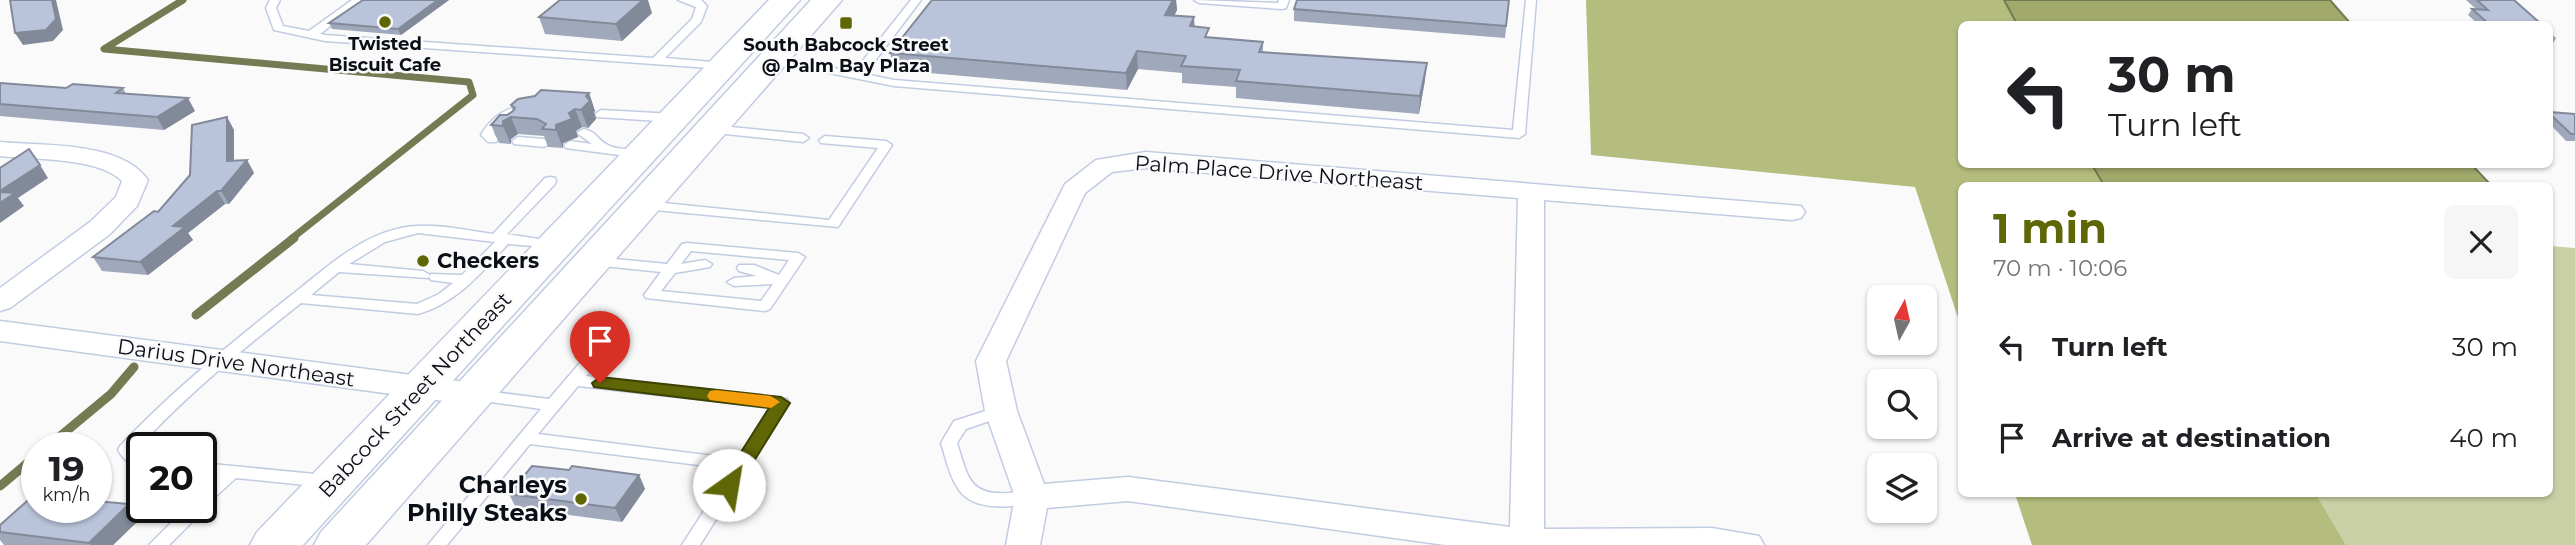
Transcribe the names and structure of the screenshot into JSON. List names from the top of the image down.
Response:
{
  "streets": {
    "main road": ["Babcock Street Northeast"],
    "street": ["Palm Place Drive Northeast", "Darius Drive Northeast"]
  },
  "crossings": [
    ["Darius Drive Northeast", "Babcock Street Northeast"]
  ],
  "places": {
    "other": ["Twisted Biscuit Cafe", "Checkers", "Charleys Philly Steaks"],
    "transit": ["South Babcock Street @ Palm Bay Plaza"]
  },
  "north": "top",
  "page": {
    "turn": ["30 m", "Turn left"],
    "heading": ["1 min", "70 m · 10:06"],
    "list": [
      {
        "name": "Turn left",
        "value": "30 m"
      },
      {
        "name": "Arrive at destination",
        "value": "40 m"
      }
    ],
    "speed": "19 km/h",
    "limit": "20"
  }
}
